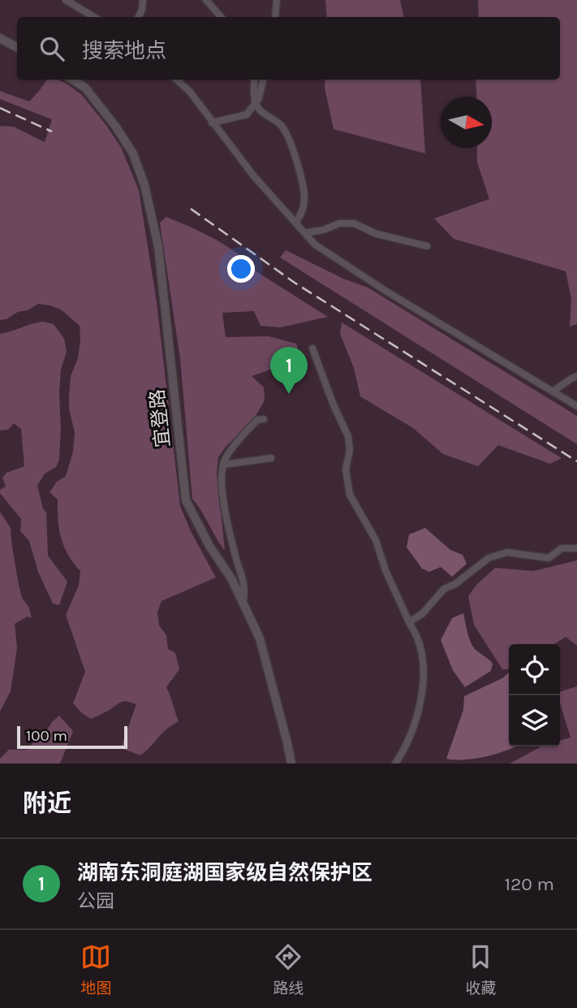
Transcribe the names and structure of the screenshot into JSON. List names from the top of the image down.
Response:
{
  "streets": {
    "street": ["宜登路"]
  },
  "scale_bar": "100 m",
  "north": "right",
  "page": {
    "search": "搜索地点",
    "pins": "1",
    "scale": "100 m",
    "heading": "附近",
    "list": [
      {
        "mark": "1",
        "name": "湖南东洞庭湖国家级自然保护区",
        "note": "公园",
        "value": "120 m"
      }
    ],
    "nav": ["地图", "路线", "收藏"]
  }
}
